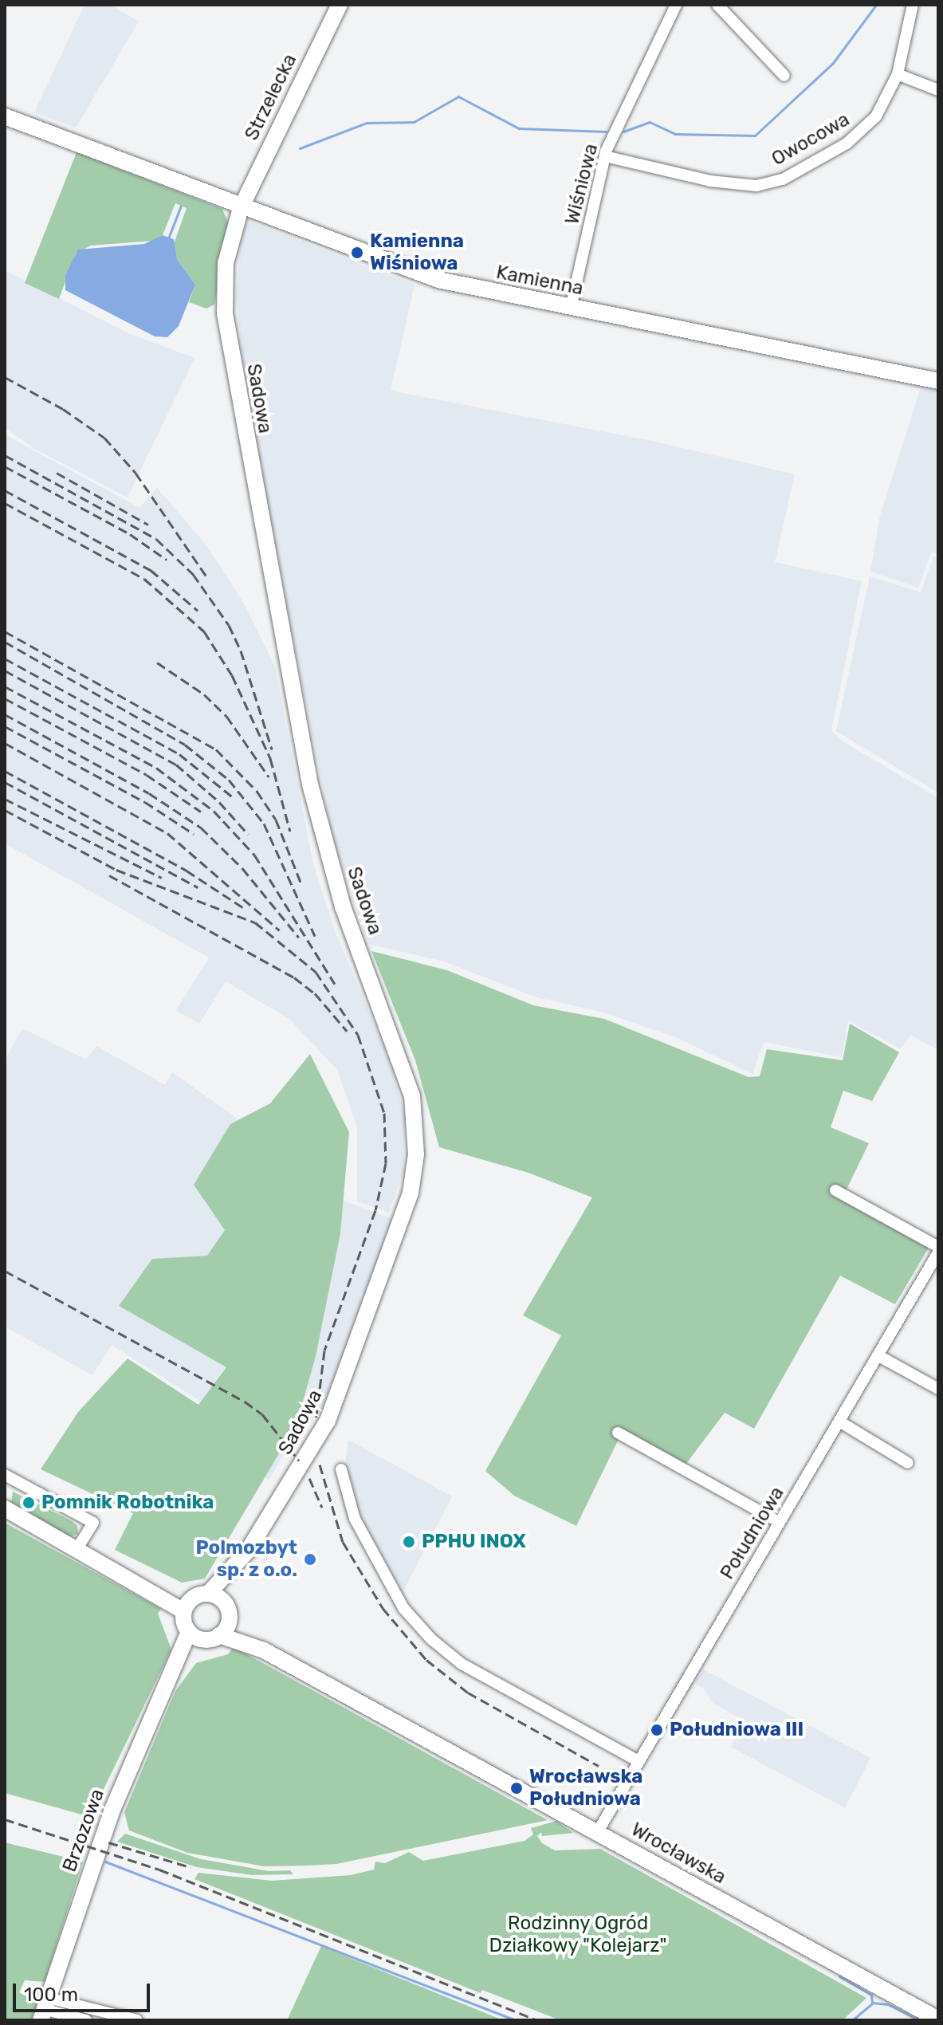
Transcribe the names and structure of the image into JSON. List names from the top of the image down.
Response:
{
  "streets": {
    "street": [
      "Strzelecka",
      "Owocowa",
      "Wiśniowa",
      "Kamienna",
      "Sadowa",
      "Południowa",
      "Brzozowa",
      "Wrocławska"
    ]
  },
  "crossings": [
    ["Strzelecka", "Kamienna"],
    ["Strzelecka", "Sadowa"],
    ["Owocowa", "Wiśniowa"],
    ["Wiśniowa", "Kamienna"],
    ["Kamienna", "Sadowa"],
    ["Sadowa", "Brzozowa"],
    ["Sadowa", "Wrocławska"],
    ["Południowa", "Wrocławska"],
    ["Brzozowa", "Wrocławska"]
  ],
  "parks": ["Rodzinny Ogród Działkowy \"Kolejarz\""],
  "places": [
    "Kamienna Wiśniowa",
    "Pomnik Robotnika",
    "PPHU INOX",
    "Polmozbyt sp. z o.o.",
    "Południowa III",
    "Wrocławska Południowa"
  ],
  "scale_bar": "100 m"
}
